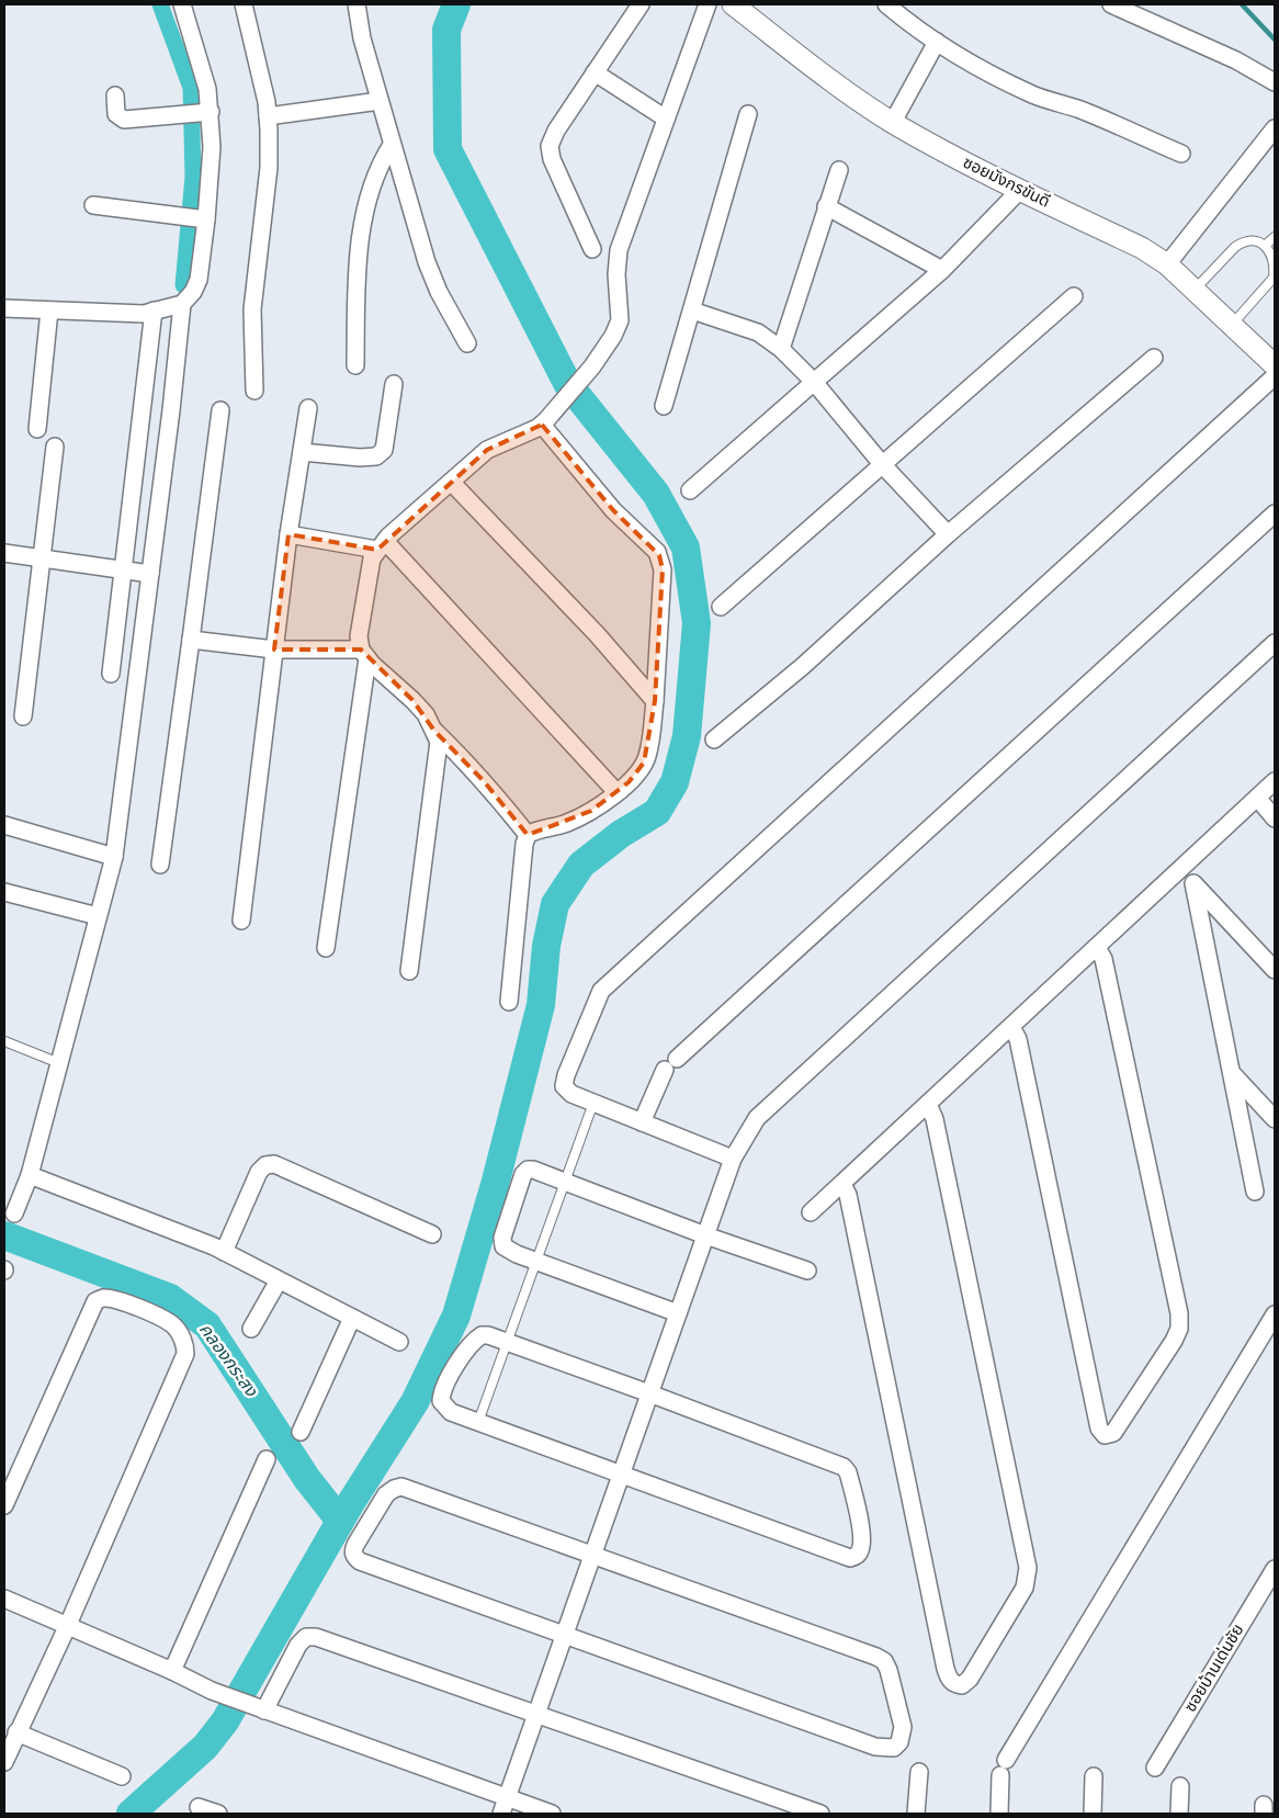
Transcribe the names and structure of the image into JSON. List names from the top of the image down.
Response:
{
  "streets": {
    "street": ["ซอยมังกรขันดี", "ซอยบ้านเด่นชัย"]
  },
  "water": ["คลองกระสง"]
}
